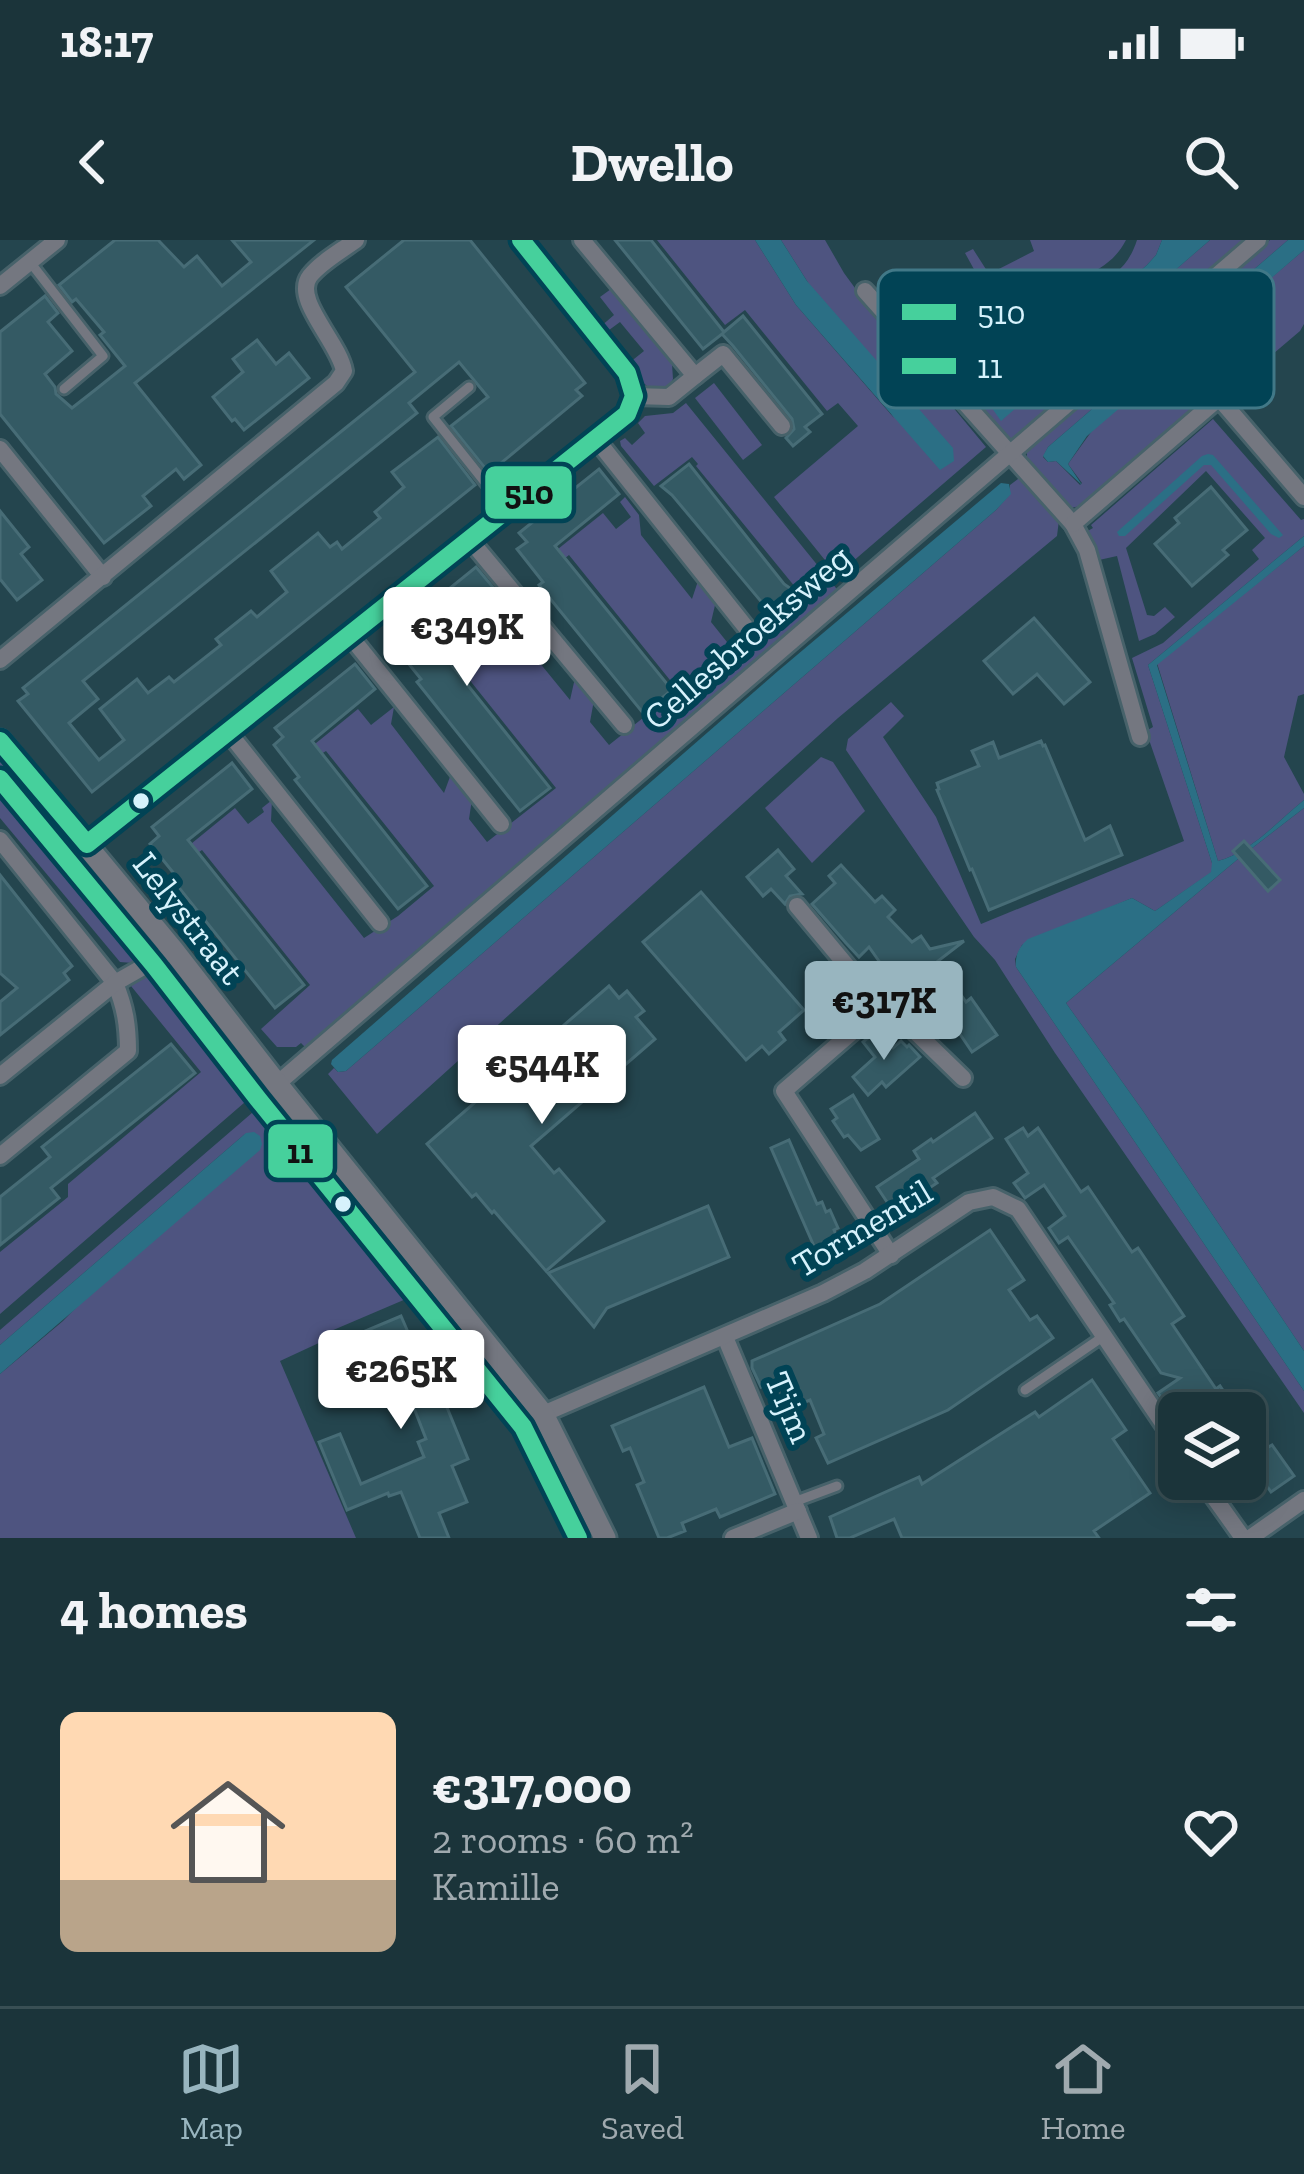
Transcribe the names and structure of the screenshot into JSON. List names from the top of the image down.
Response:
{
  "streets": {
    "street": [
      "Cellesbroeksweg",
      "Lelystraat",
      "Tormentil",
      "Tijm"
    ]
  },
  "crossings": [
    ["Cellesbroeksweg", "Lelystraat"],
    ["Lelystraat", "Tormentil"],
    ["Tormentil", "Tijm"]
  ],
  "lines": ["transit line 510", "transit line 11"],
  "legend": ["510", "11"],
  "page": {
    "status": "18:17",
    "header": "Dwello",
    "price": [
      "€349K",
      "€317K",
      "€544K",
      "€265K"
    ],
    "heading": "4 homes",
    "list": [
      {
        "name": "€317,000",
        "note": "2 rooms · 60 m² · Kamille"
      }
    ],
    "tabs": ["Map", "Saved", "Home"]
  }
}
